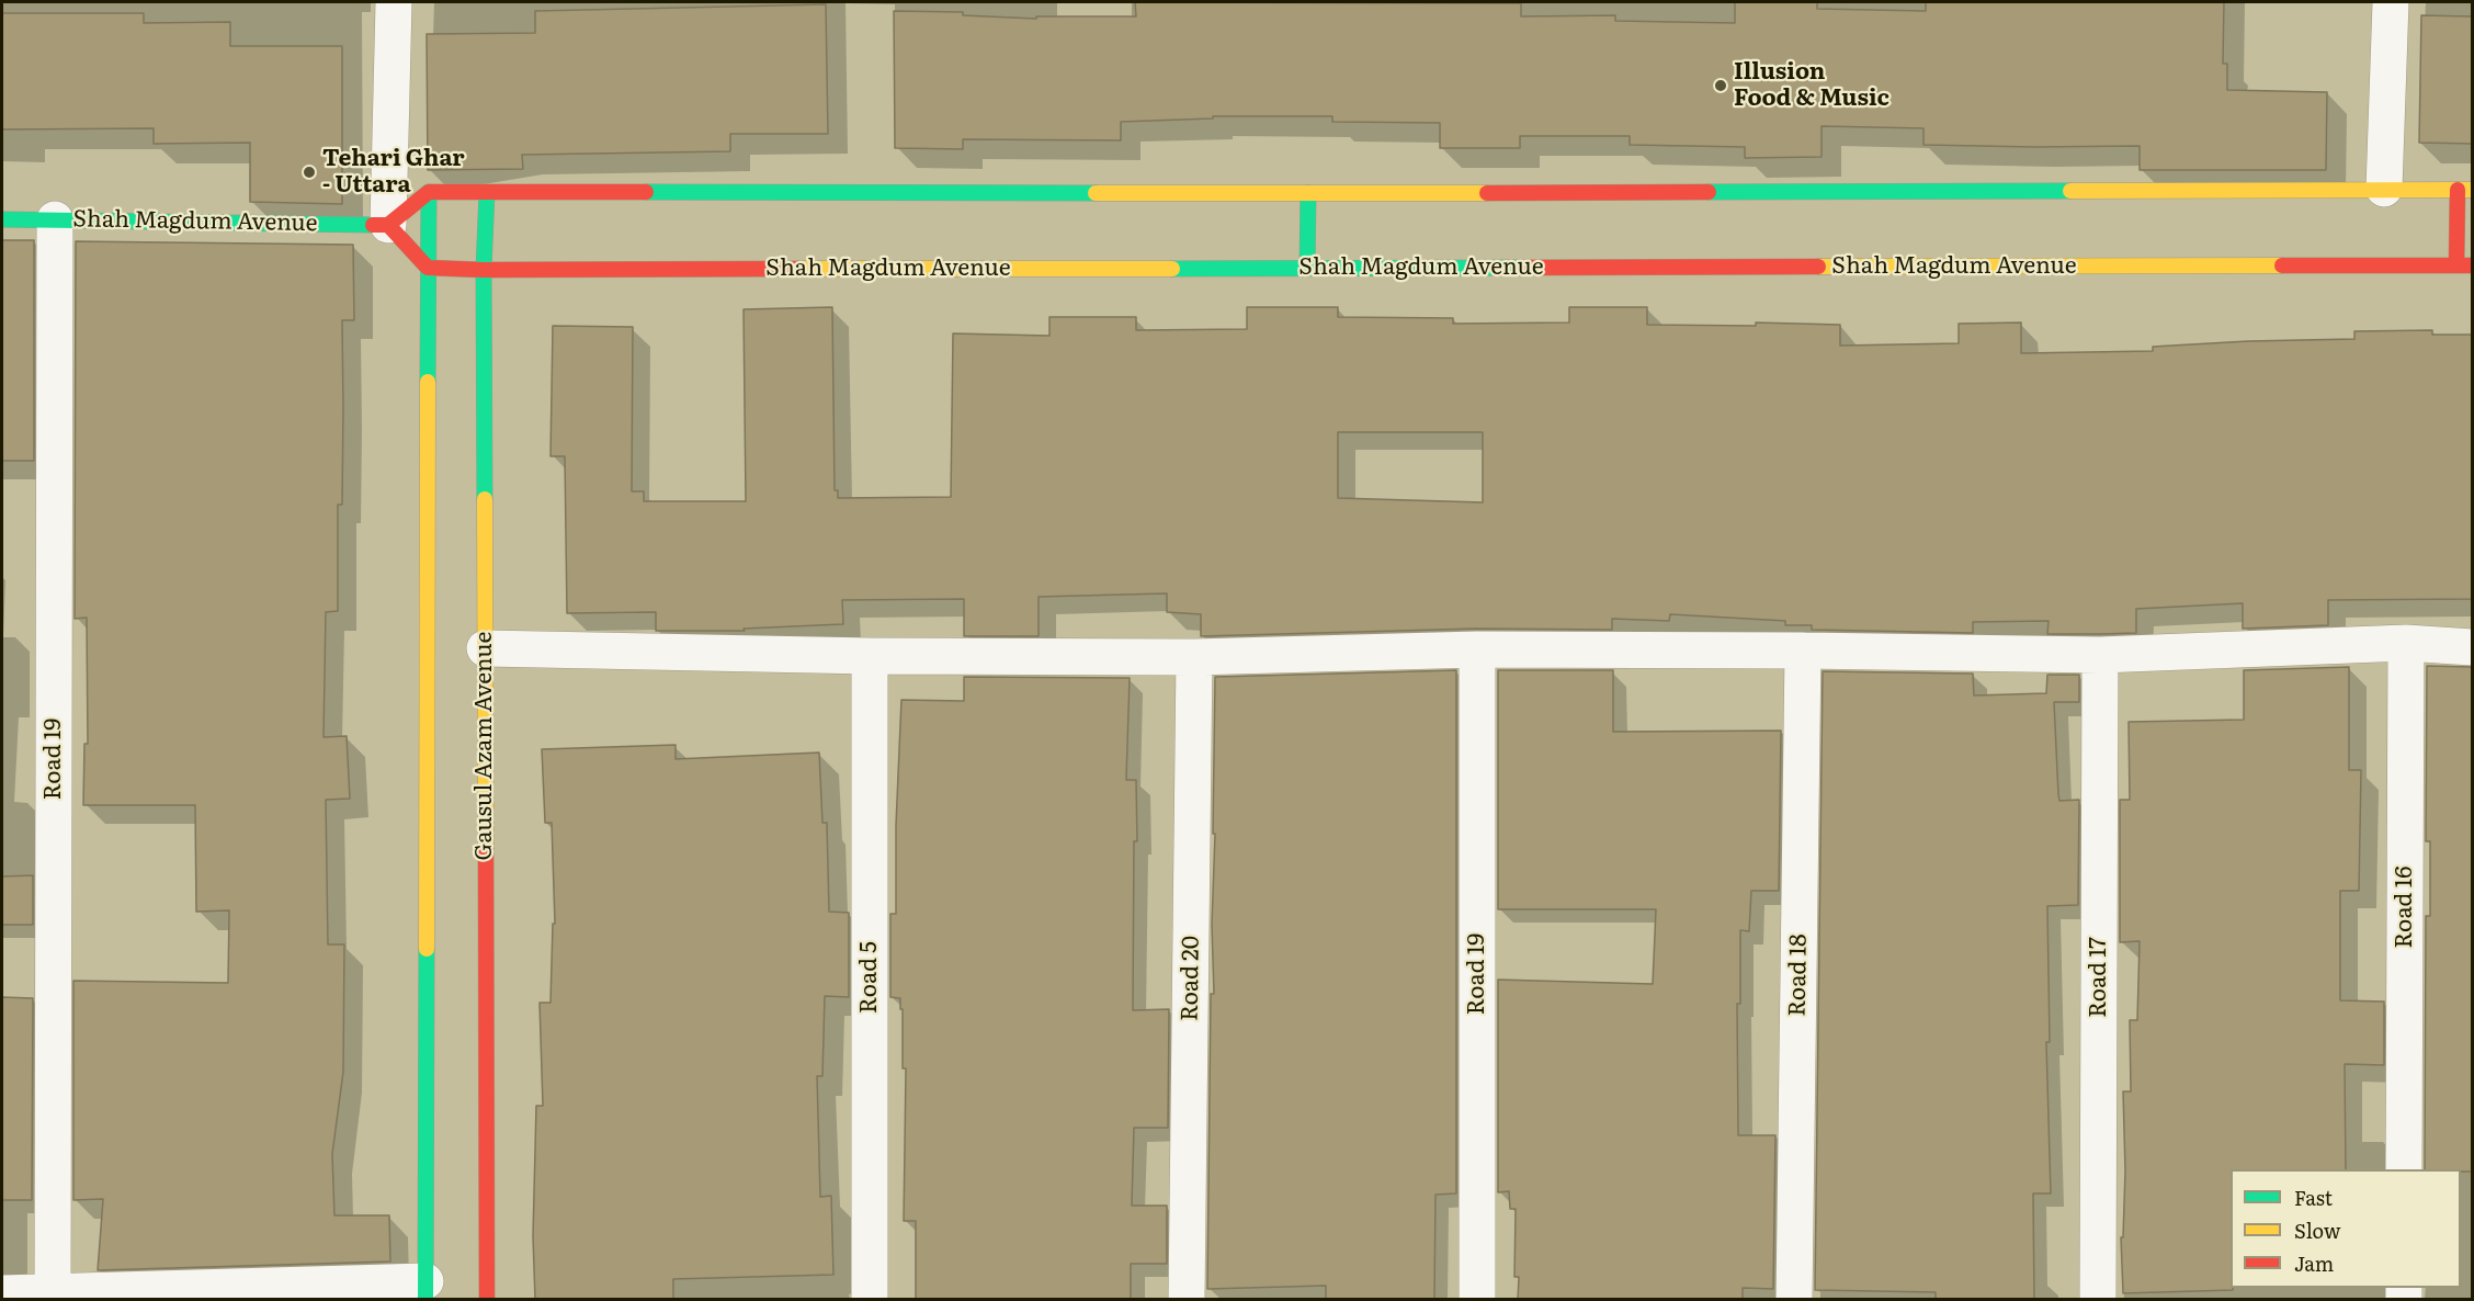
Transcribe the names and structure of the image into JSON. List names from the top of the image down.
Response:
{
  "streets": {
    "street": [
      "Shah Magdum Avenue",
      "Gausul Azam Avenue",
      "Road 19",
      "Road 16",
      "Road 18",
      "Road 5",
      "Road 17",
      "Road 20"
    ]
  },
  "crossings": [
    ["Shah Magdum Avenue", "Gausul Azam Avenue"],
    ["Shah Magdum Avenue", "Road 19"]
  ],
  "places": ["Illusion Food & Music", "Tehari Ghar - Uttara"],
  "legend": ["Fast", "Slow", "Jam"]
}
